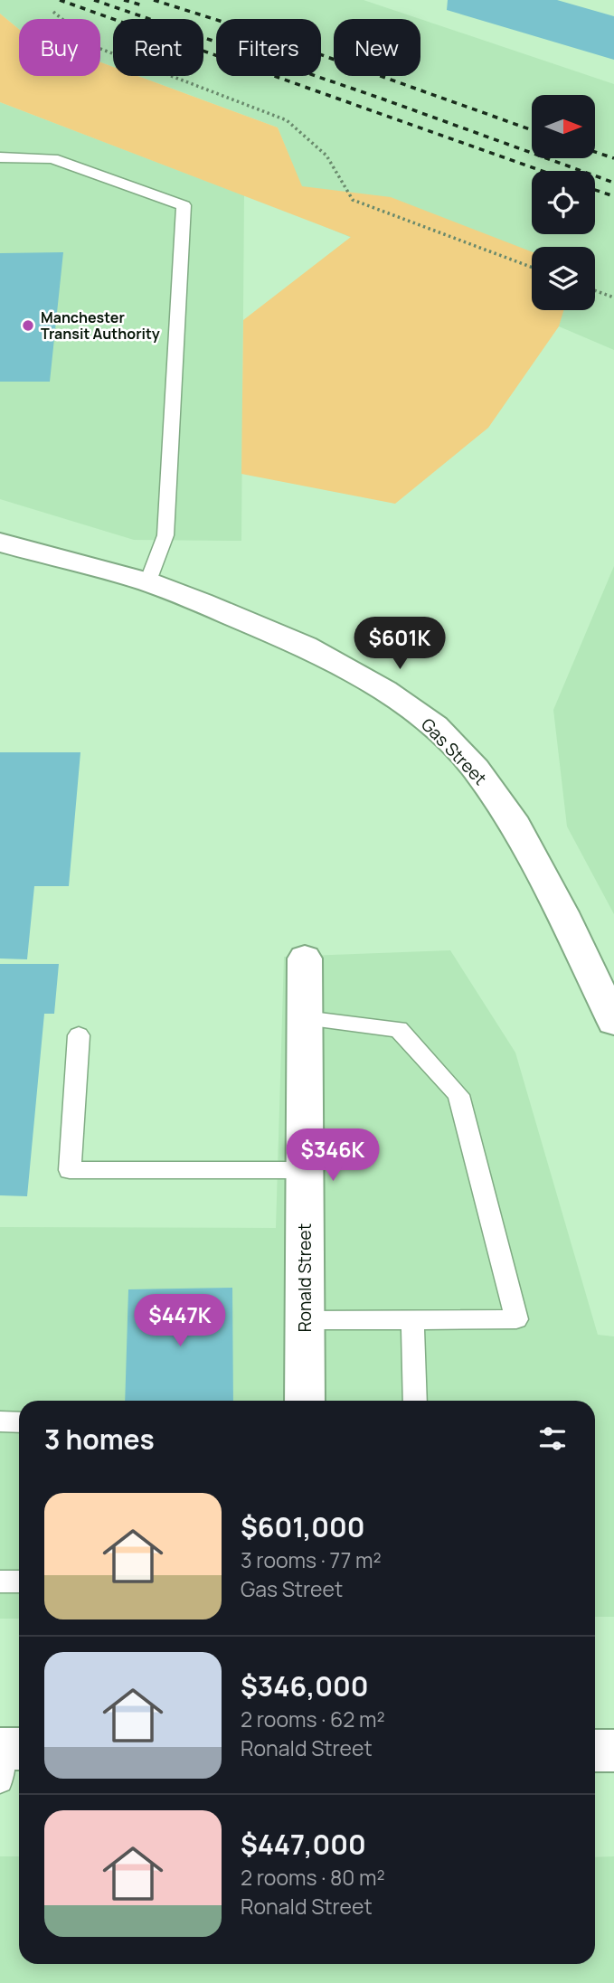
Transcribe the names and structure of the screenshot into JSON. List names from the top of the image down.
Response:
{
  "streets": {
    "street": ["Gas Street", "Ronald Street"]
  },
  "places": ["Manchester Transit Authority"],
  "north": "right",
  "page": {
    "chip": [
      "Buy",
      "Rent",
      "Filters",
      "New"
    ],
    "price": ["$601K", "$346K", "$447K"],
    "heading": "3 homes",
    "list": [
      {
        "name": "$601,000",
        "note": "3 rooms · 77 m² · Gas Street"
      },
      {
        "name": "$346,000",
        "note": "2 rooms · 62 m² · Ronald Street"
      },
      {
        "name": "$447,000",
        "note": "2 rooms · 80 m² · Ronald Street"
      }
    ]
  }
}
